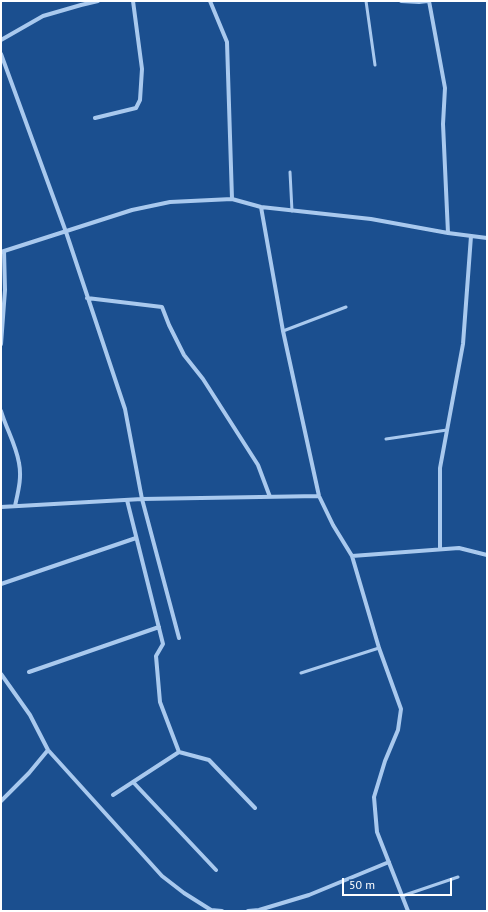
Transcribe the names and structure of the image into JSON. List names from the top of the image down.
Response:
{
  "scale_bar": "50 m"
}
